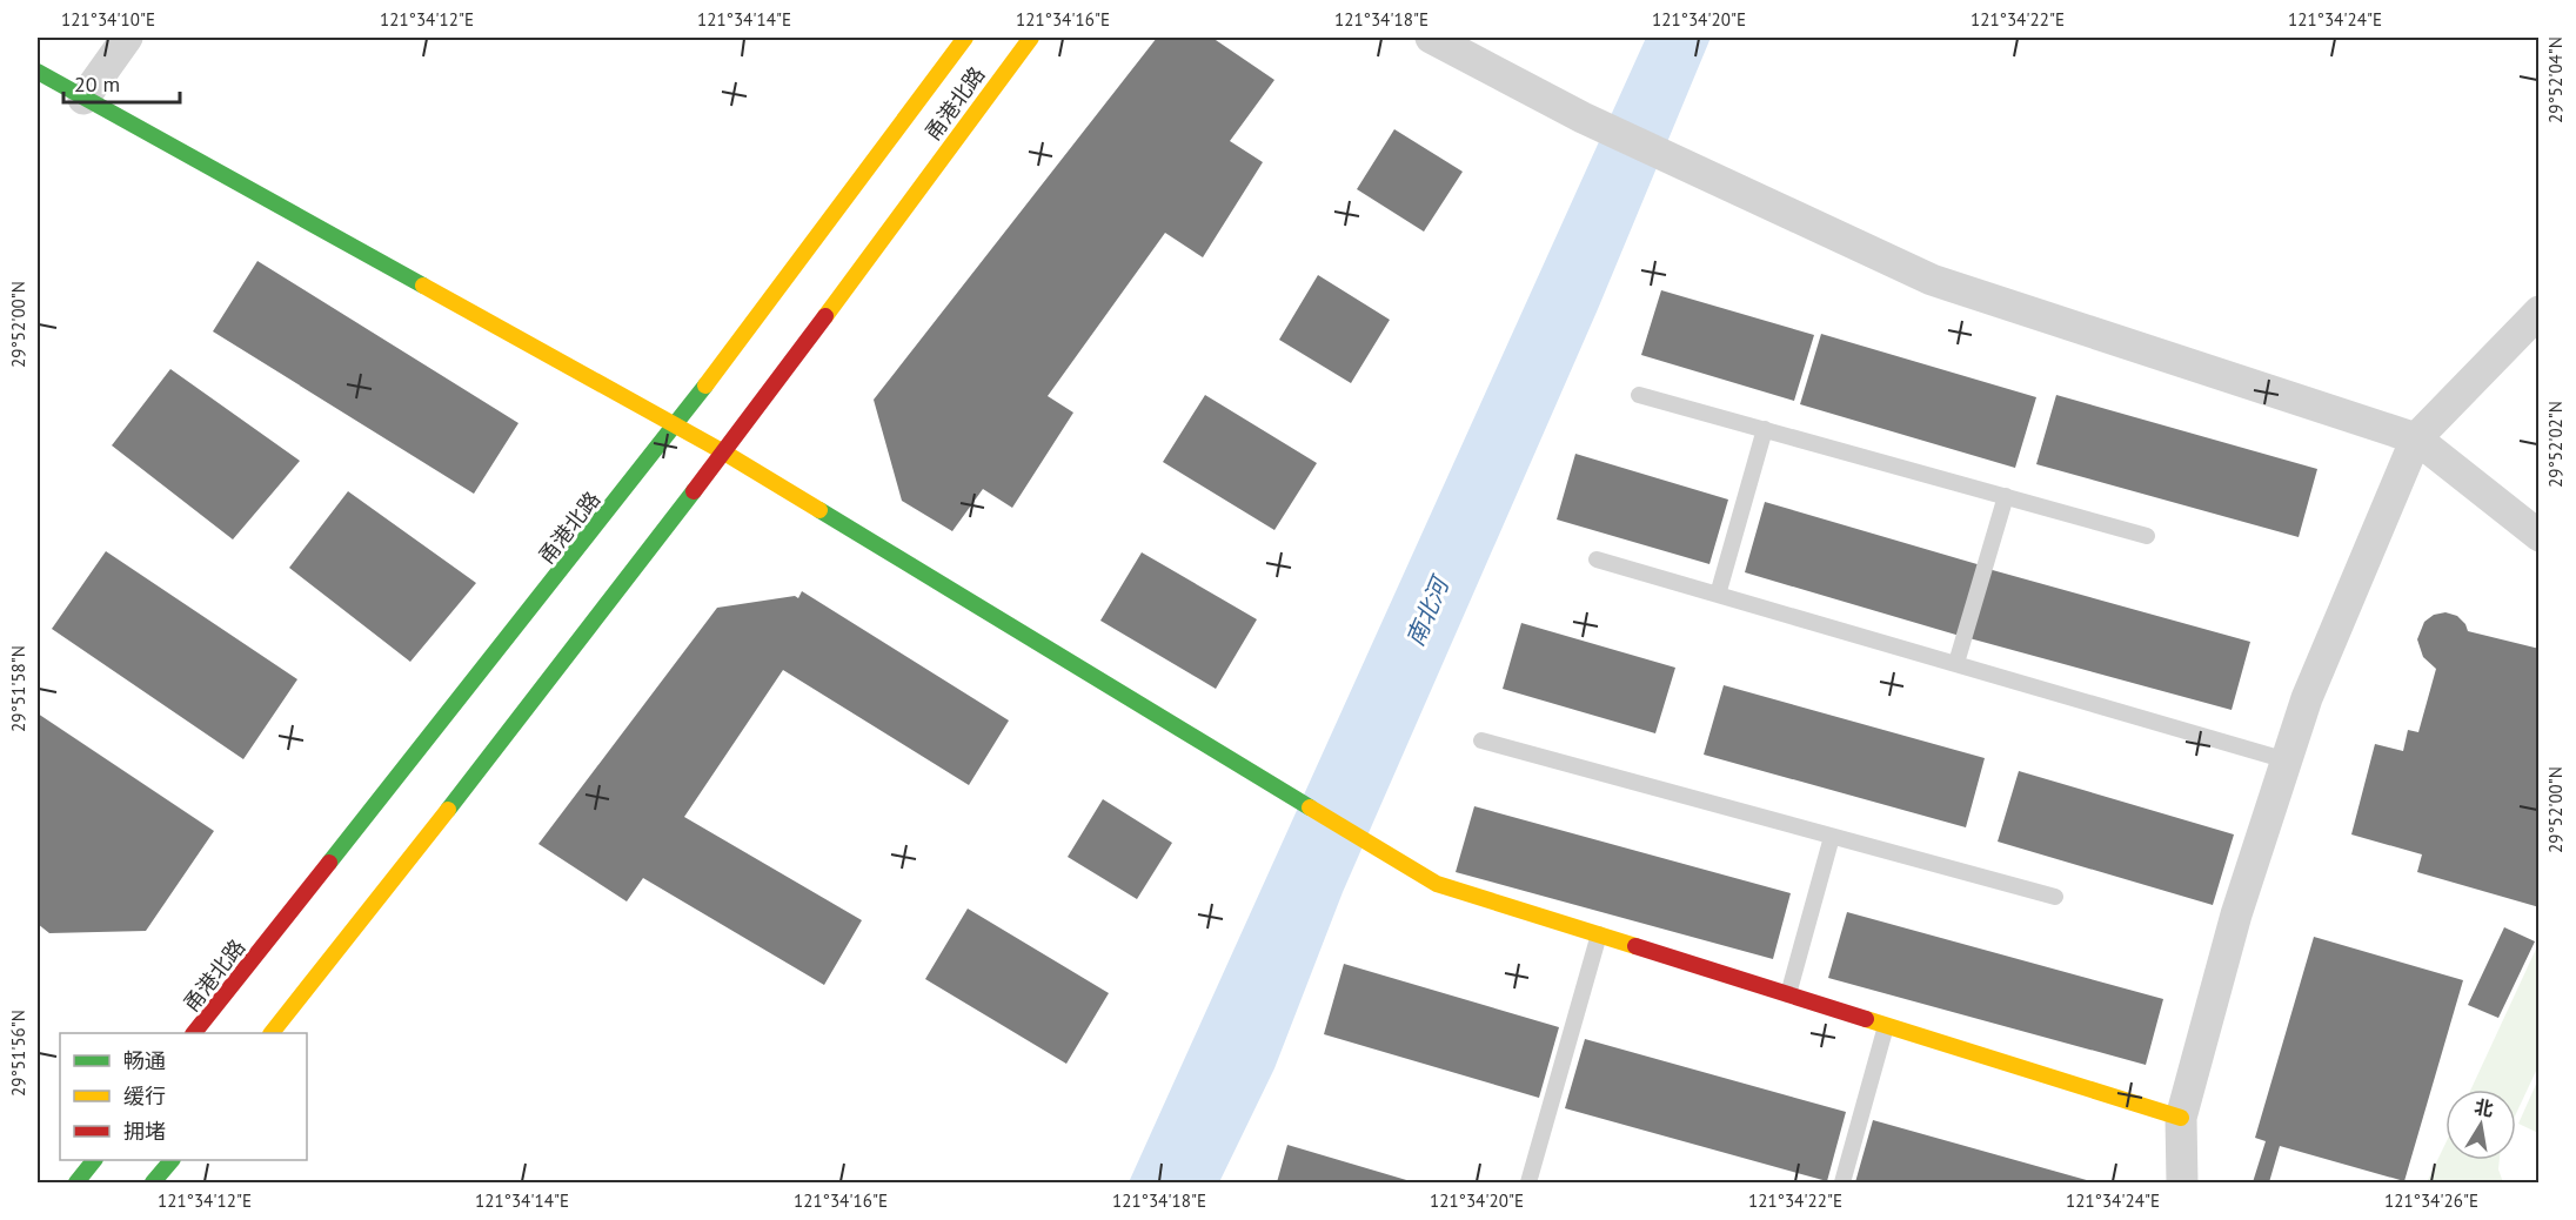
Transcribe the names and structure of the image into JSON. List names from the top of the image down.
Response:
{
  "streets": {
    "main road": ["甬港北路"]
  },
  "water": ["南北河"],
  "legend": ["畅通", "缓行", "拥堵"],
  "scale_bar": "20 m",
  "north": "top",
  "coordinates": [
    "121°34'10\"E",
    "121°34'12\"E",
    "121°34'14\"E",
    "121°34'16\"E",
    "121°34'18\"E",
    "121°34'20\"E",
    "121°34'22\"E",
    "121°34'24\"E",
    "29°52'04\"N",
    "29°52'00\"N",
    "29°52'02\"N",
    "29°51'58\"N",
    "29°51'56\"N",
    "121°34'26\"E"
  ]
}
